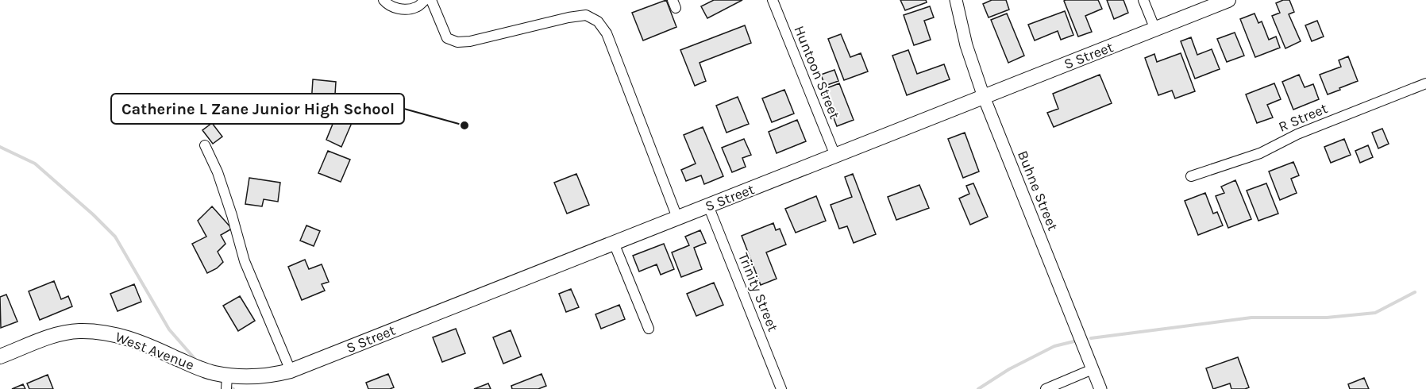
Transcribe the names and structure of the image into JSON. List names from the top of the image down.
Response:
{
  "streets": {
    "main road": ["S Street", "West Avenue"],
    "street": [
      "Huntoon Street",
      "R Street",
      "Buhne Street",
      "Trinity Street"
    ]
  },
  "crossings": [
    ["S Street", "Huntoon Street"],
    ["S Street", "Buhne Street"],
    ["S Street", "Trinity Street"],
    ["S Street", "West Avenue"]
  ],
  "places": ["Catherine L Zane Junior High School"]
}
